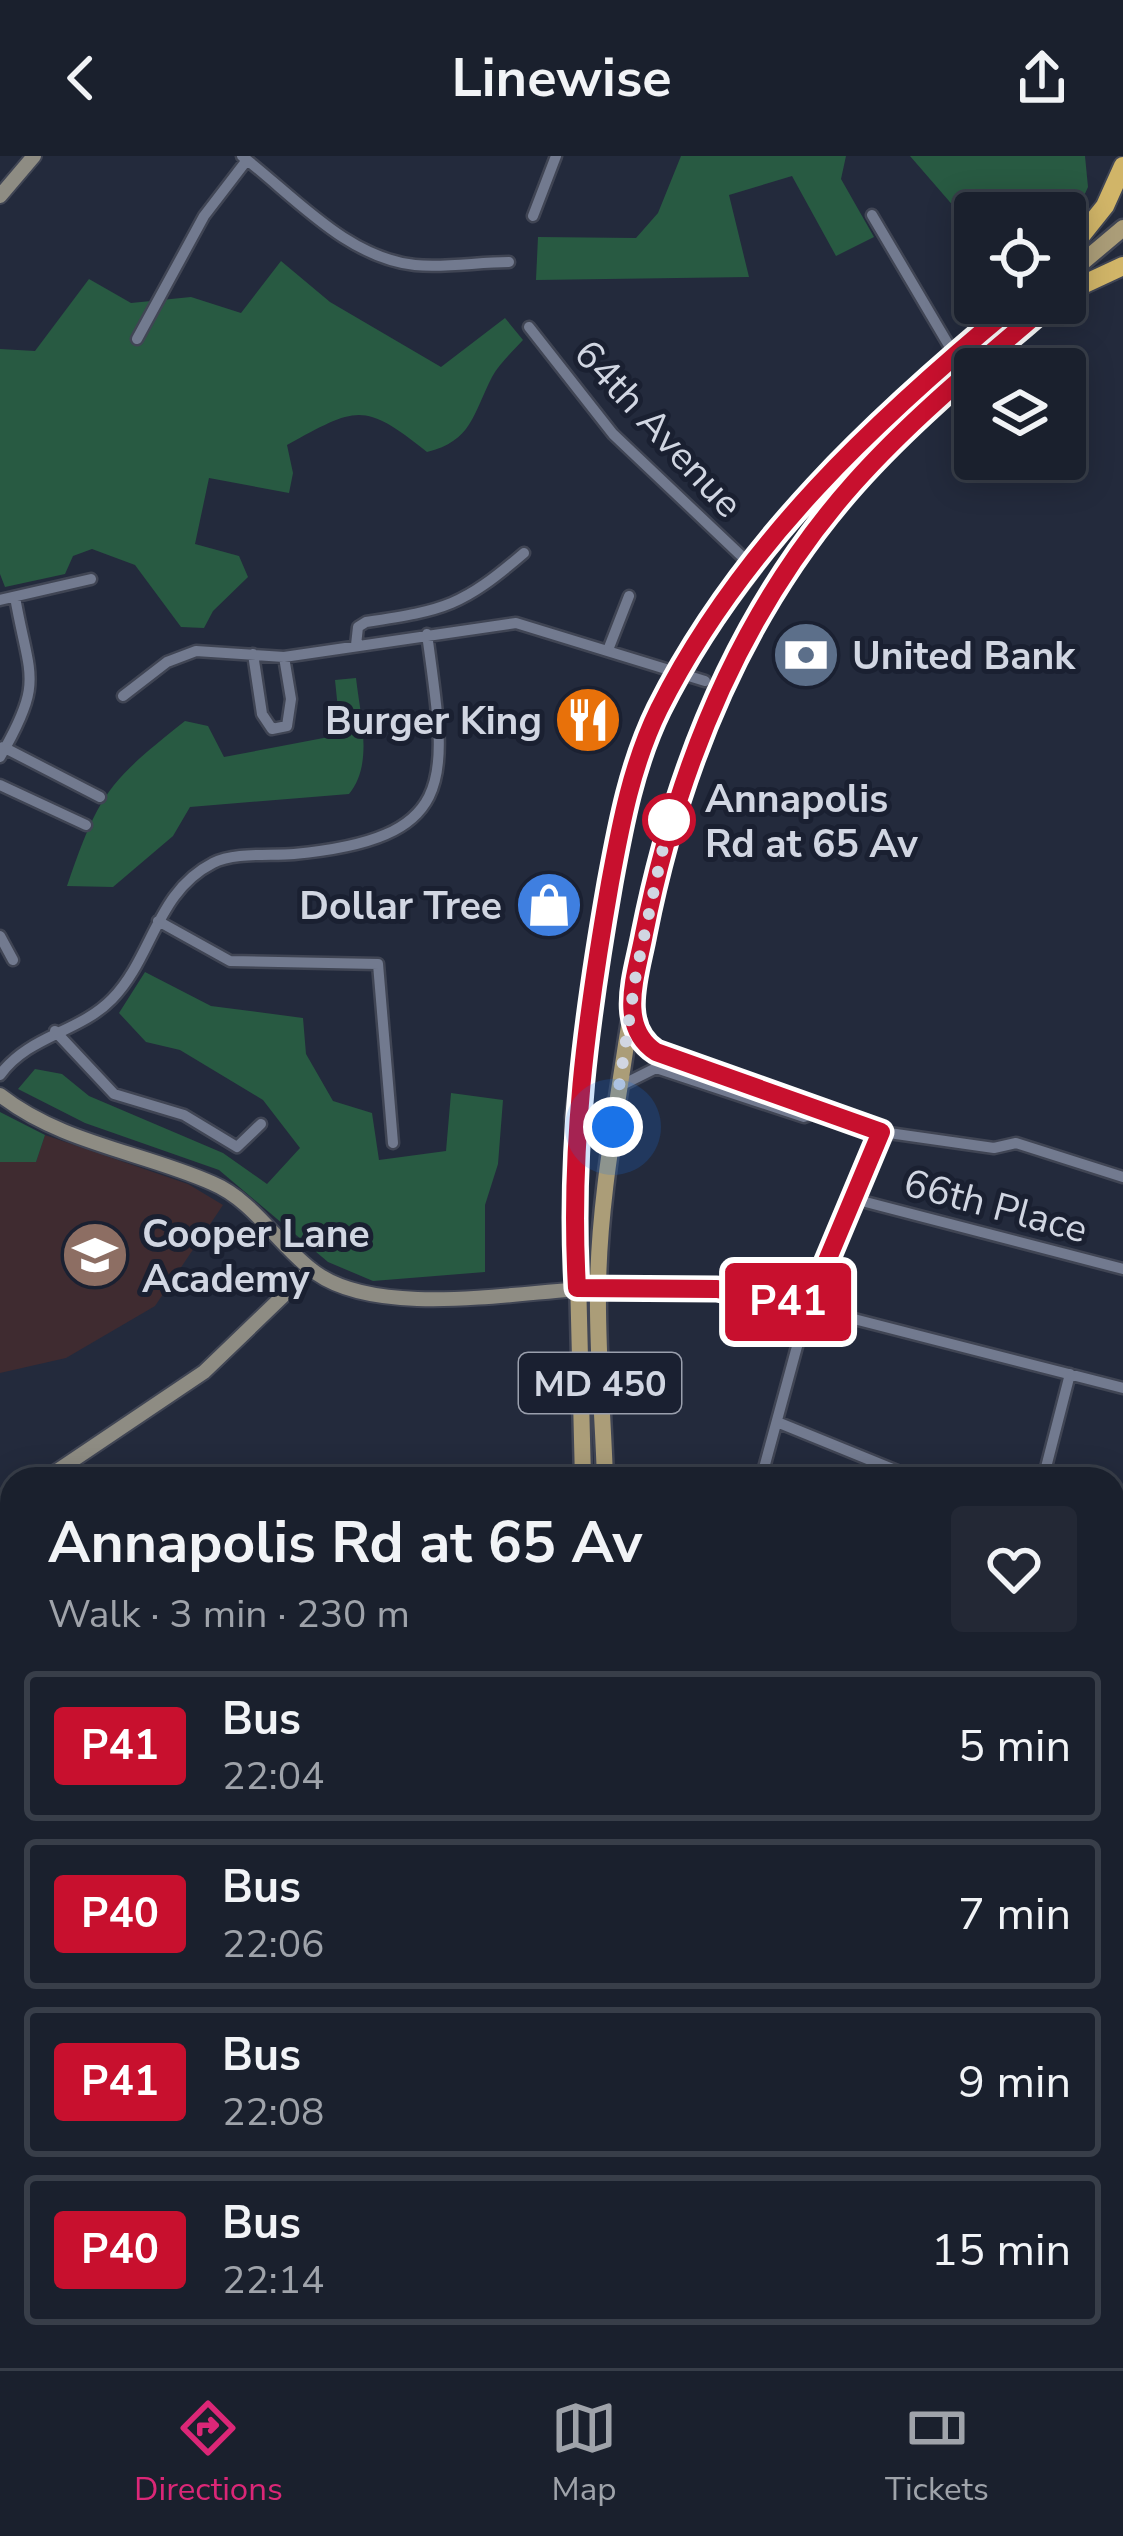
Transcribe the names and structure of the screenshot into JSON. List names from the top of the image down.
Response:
{
  "streets": {
    "main road": ["MD 450"],
    "street": ["64th Avenue", "66th Place"]
  },
  "crossings": [
    ["64th Avenue", "MD 450"]
  ],
  "places": {
    "bank": ["United Bank"],
    "restaurant": ["Burger King"],
    "other": ["Annapolis Rd at 65 Av"],
    "shop": ["Dollar Tree"],
    "school or university": ["Cooper Lane Academy"]
  },
  "lines": ["bus line P41"],
  "page": {
    "header": "Linewise",
    "on_map": "P41",
    "heading": ["Annapolis Rd at 65 Av", "Walk · 3 min · 230 m"],
    "list": [
      {
        "mark": "P41",
        "name": "Bus",
        "note": "22:04",
        "value": "5 min"
      },
      {
        "mark": "P40",
        "name": "Bus",
        "note": "22:06",
        "value": "7 min"
      },
      {
        "mark": "P41",
        "name": "Bus",
        "note": "22:08",
        "value": "9 min"
      },
      {
        "mark": "P40",
        "name": "Bus",
        "note": "22:14",
        "value": "15 min"
      }
    ],
    "tabs": ["Directions", "Map", "Tickets"]
  }
}
